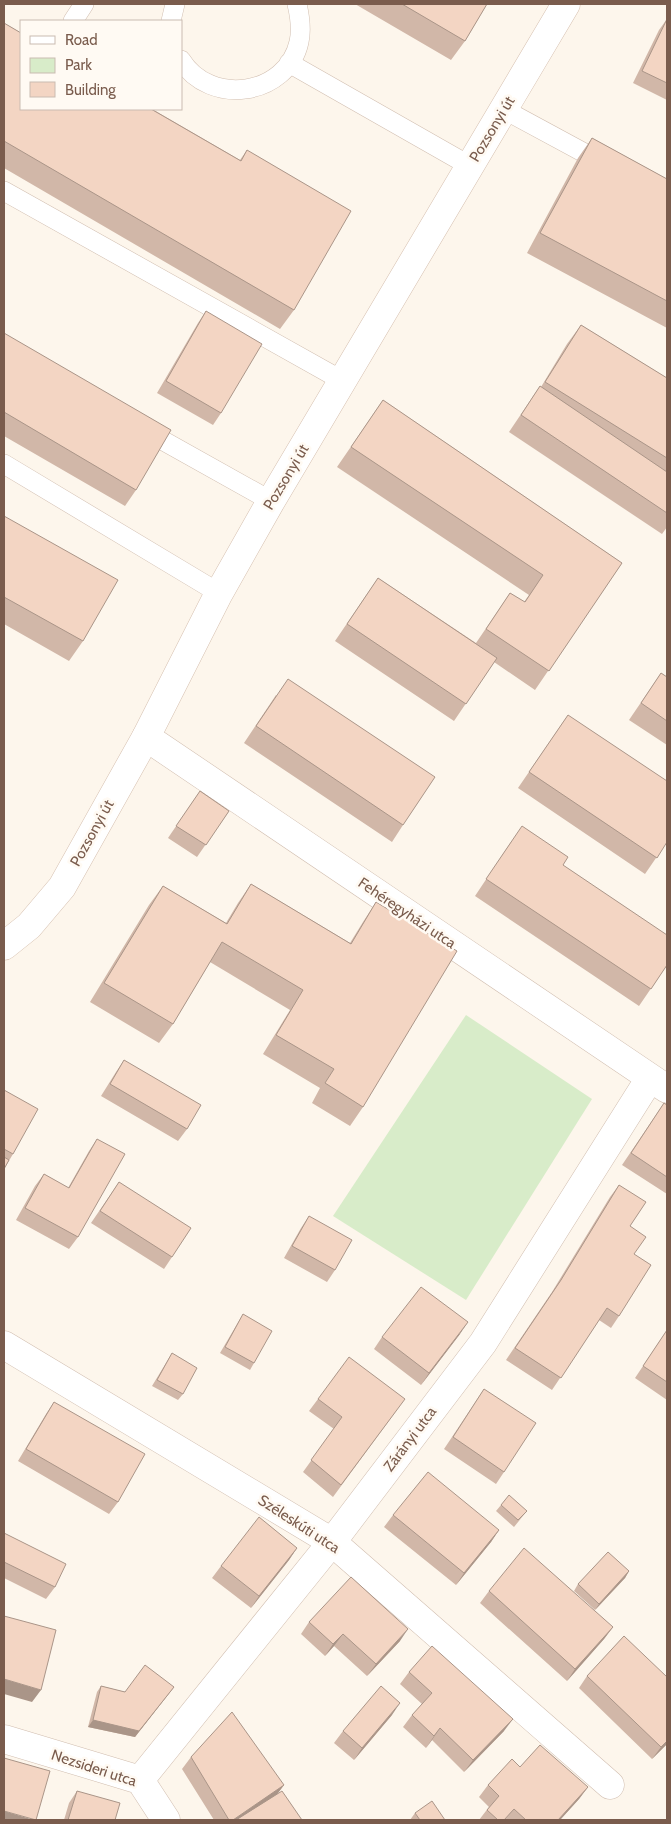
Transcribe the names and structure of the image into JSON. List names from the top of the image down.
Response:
{
  "streets": {
    "street": [
      "Pozsonyi út",
      "Fehéregyházi utca",
      "Zárányi utca",
      "Széleskúti utca",
      "Nezsideri utca"
    ]
  },
  "crossings": [
    ["Pozsonyi út", "Fehéregyházi utca"],
    ["Fehéregyházi utca", "Zárányi utca"],
    ["Zárányi utca", "Széleskúti utca"],
    ["Zárányi utca", "Nezsideri utca"]
  ],
  "legend": ["Road", "Park", "Building"]
}
